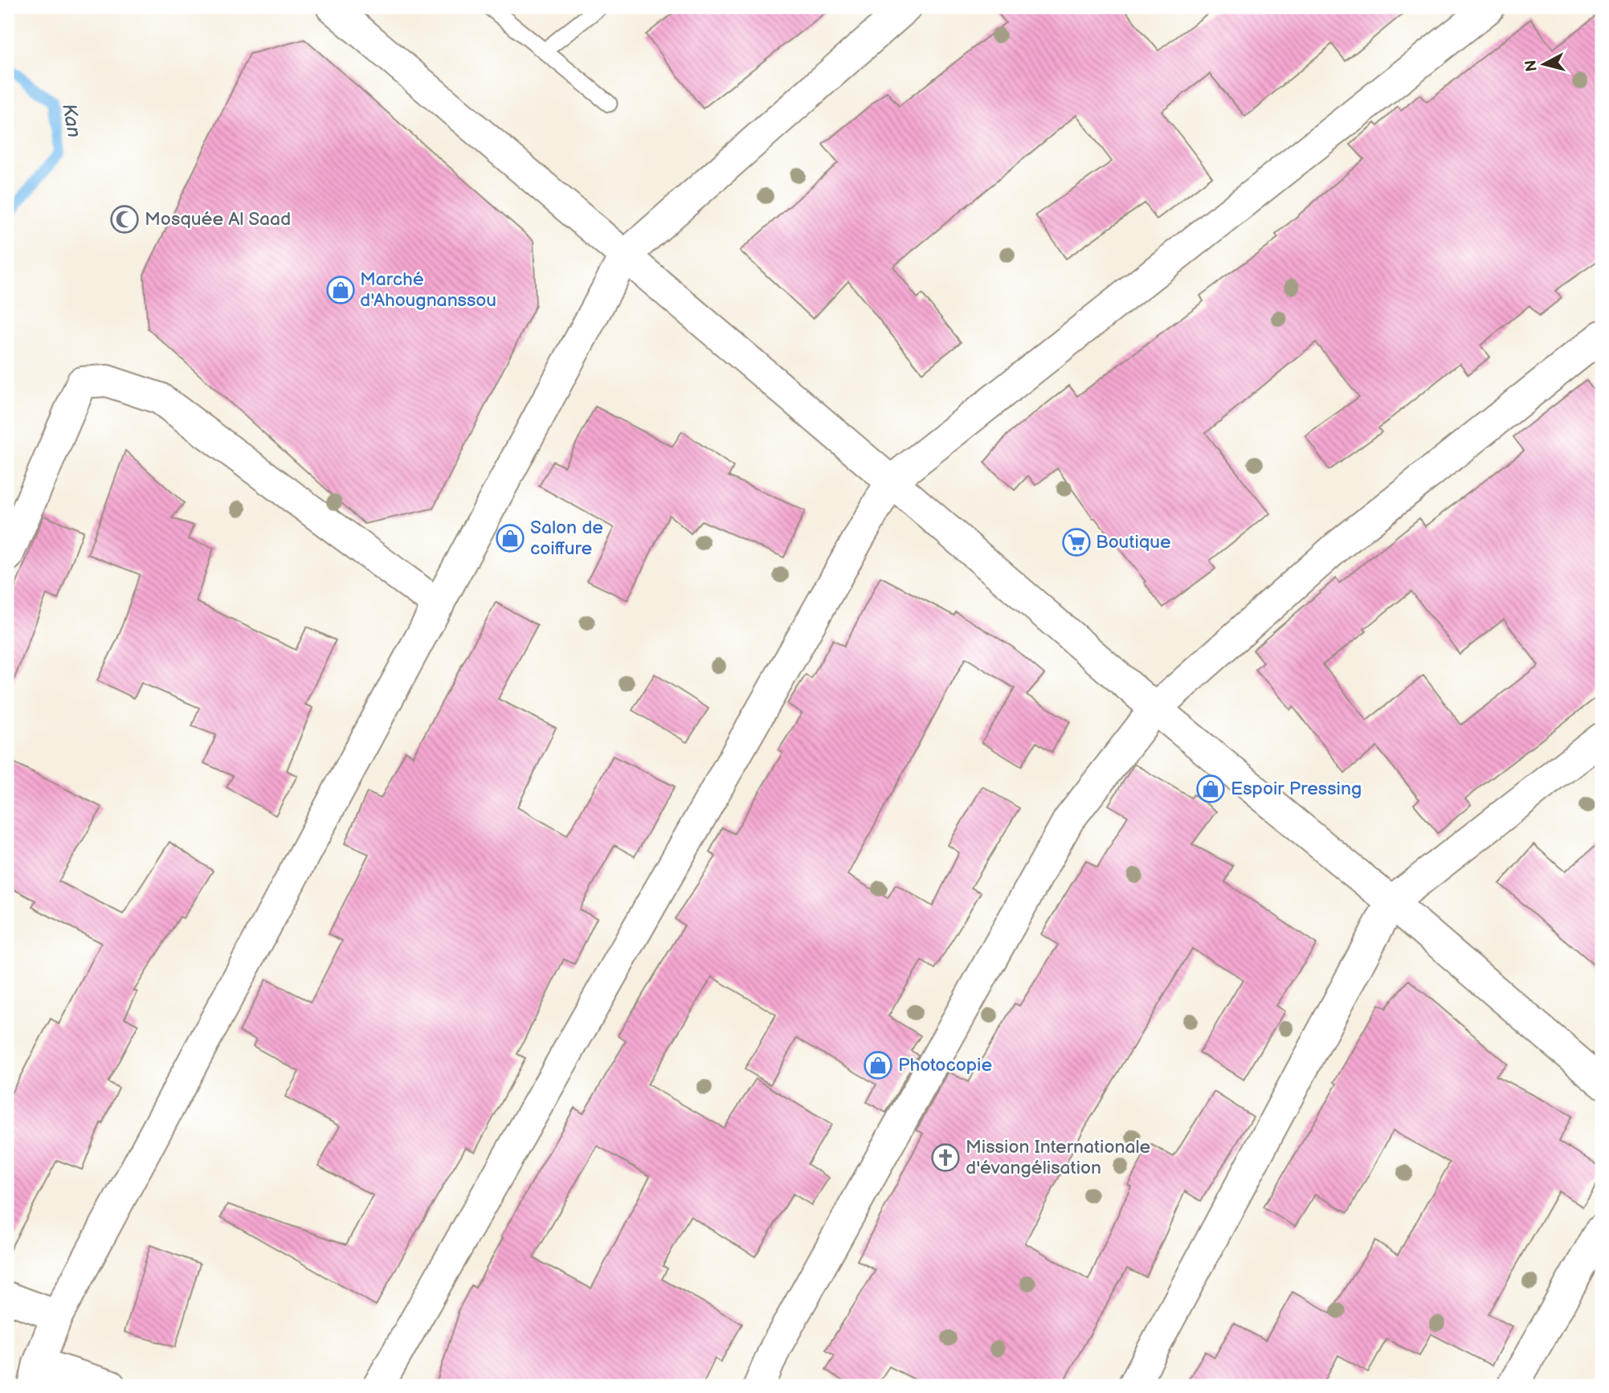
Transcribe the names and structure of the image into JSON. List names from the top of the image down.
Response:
{
  "water": ["Kan"],
  "places": {
    "mosque": ["Mosquée Al Saad"],
    "shop": [
      "Marché d'Ahougnanssou",
      "Salon de coiffure",
      "Espoir Pressing",
      "Photocopie"
    ],
    "supermarket": ["Boutique"],
    "church": ["Mission Internationale d'évangélisation"]
  },
  "north": "left"
}
